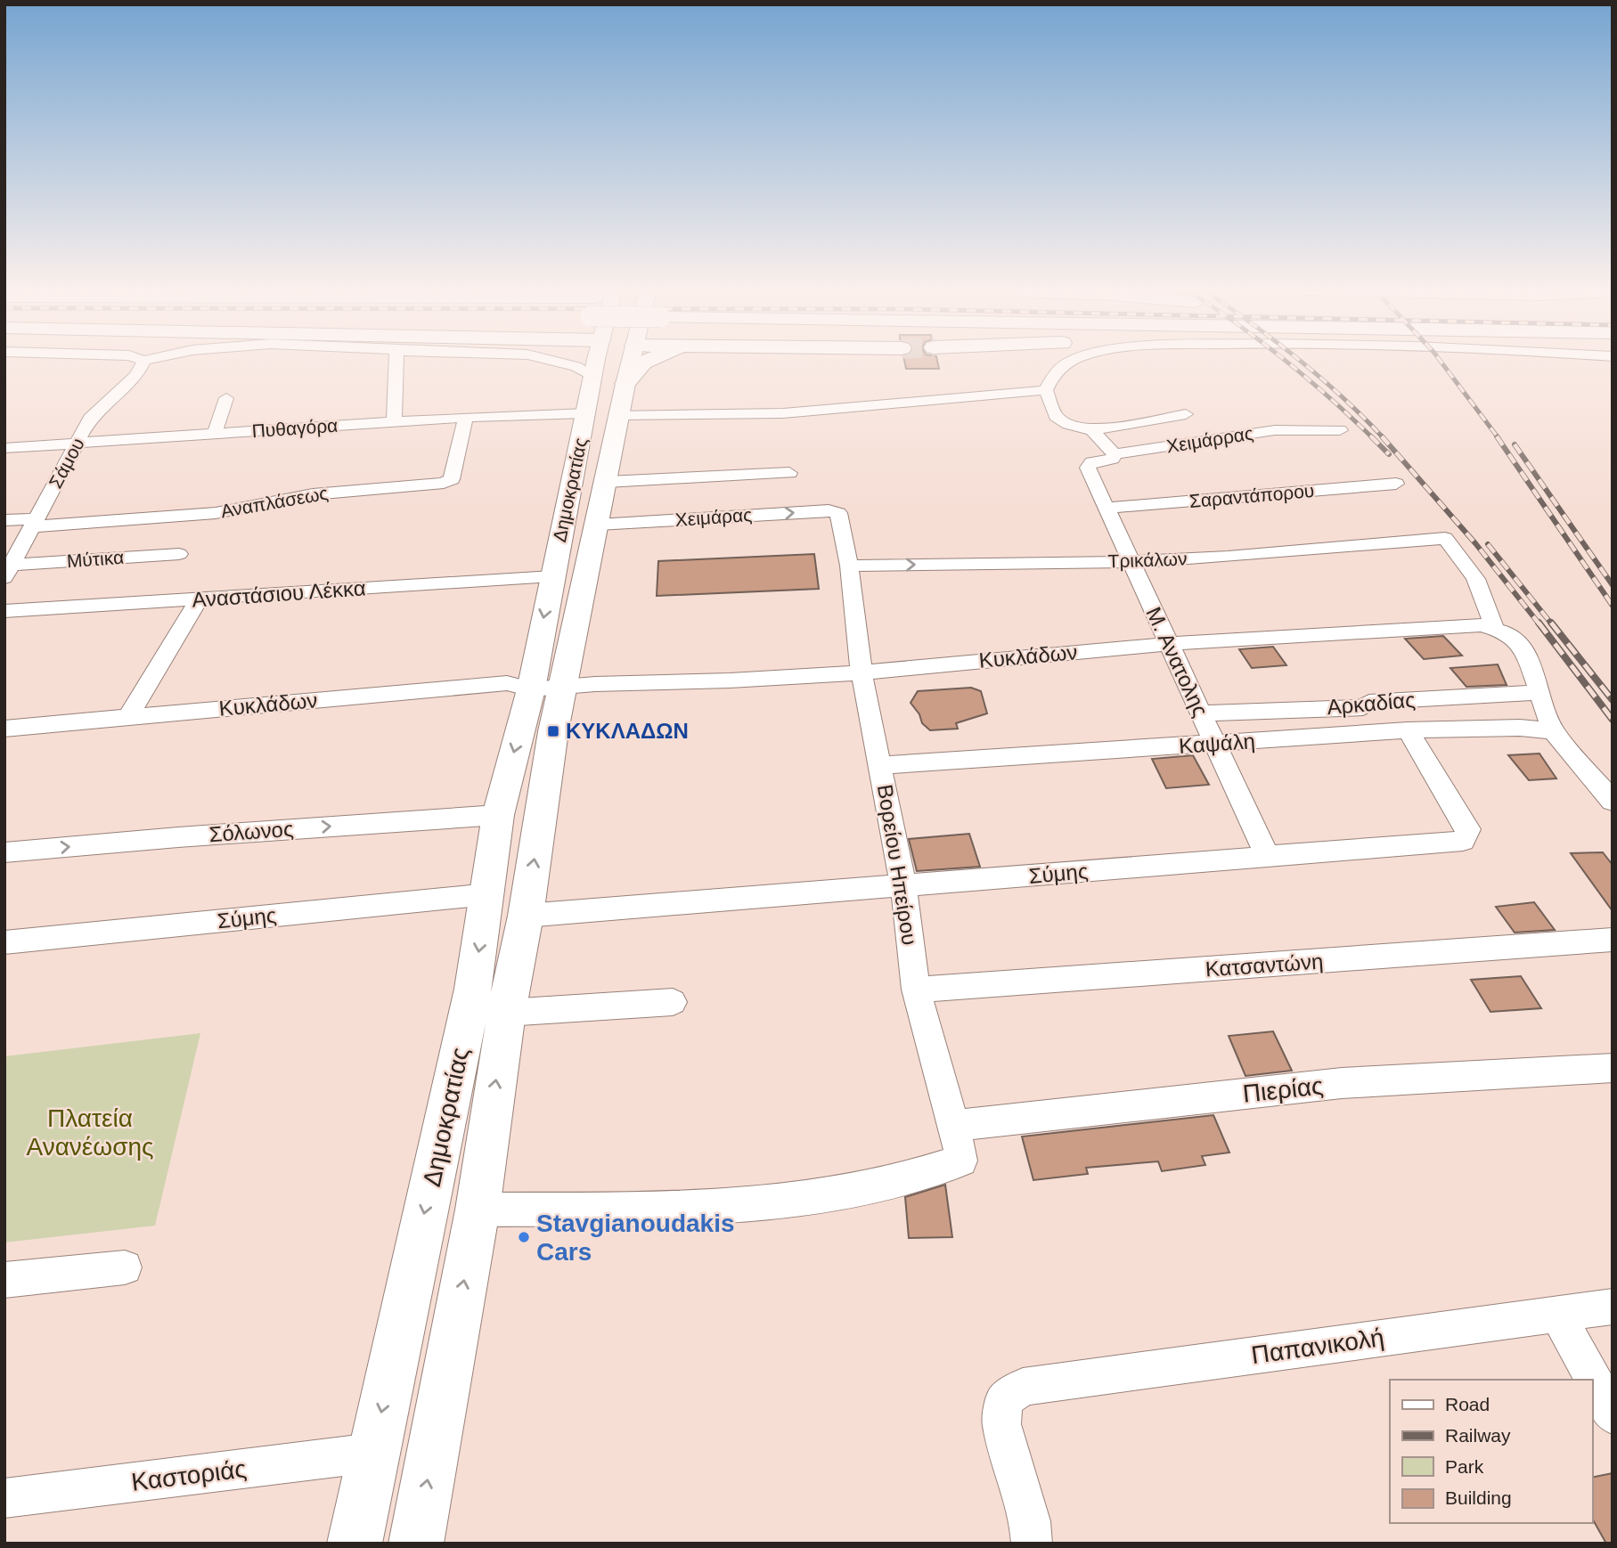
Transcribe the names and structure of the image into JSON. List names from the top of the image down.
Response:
{
  "streets": {
    "main road": ["Δημοκρατίας"],
    "street": [
      "Πυθαγόρα",
      "Χειμάρρας",
      "Σάμου",
      "Σαραντάπορου",
      "Αναπλάσεως",
      "Χειμάρας",
      "Μύτικα",
      "Τρικάλων",
      "Αναστάσιου Λέκκα",
      "Κυκλάδων",
      "Μ. Ανατολης",
      "Αρκαδίας",
      "Καψάλη",
      "Σόλωνος",
      "Βορείου Ηπείρου",
      "Σύμης",
      "Κατσαντώνη",
      "Πιερίας",
      "Παπανικολή",
      "Καστοριάς"
    ]
  },
  "crossings": [
    ["Πυθαγόρα", "Σάμου"],
    ["Πυθαγόρα", "Δημοκρατίας"],
    ["Πυθαγόρα", "Αναπλάσεως"],
    ["Χειμάρρας", "Μ. Ανατολης"],
    ["Σάμου", "Αναπλάσεως"],
    ["Σάμου", "Μύτικα"],
    ["Δημοκρατίας", "Χειμάρας"],
    ["Δημοκρατίας", "Αναστάσιου Λέκκα"],
    ["Δημοκρατίας", "Κυκλάδων"],
    ["Δημοκρατίας", "Σόλωνος"],
    ["Δημοκρατίας", "Βορείου Ηπείρου"],
    ["Δημοκρατίας", "Σύμης"],
    ["Δημοκρατίας", "Καστοριάς"],
    ["Σαραντάπορου", "Μ. Ανατολης"],
    ["Χειμάρας", "Βορείου Ηπείρου"],
    ["Τρικάλων", "Κυκλάδων"],
    ["Τρικάλων", "Μ. Ανατολης"],
    ["Τρικάλων", "Βορείου Ηπείρου"],
    ["Κυκλάδων", "Μ. Ανατολης"],
    ["Κυκλάδων", "Βορείου Ηπείρου"],
    ["Μ. Ανατολης", "Αρκαδίας"],
    ["Μ. Ανατολης", "Καψάλη"],
    ["Μ. Ανατολης", "Σύμης"],
    ["Καψάλη", "Βορείου Ηπείρου"],
    ["Καψάλη", "Σύμης"],
    ["Βορείου Ηπείρου", "Σύμης"],
    ["Βορείου Ηπείρου", "Κατσαντώνη"],
    ["Βορείου Ηπείρου", "Πιερίας"]
  ],
  "one_way": ["Σόλωνος"],
  "parks": ["Πλατεία Ανανέωσης"],
  "places": {
    "transit": ["ΚΥΚΛΑΔΩΝ"],
    "other": ["Stavgianoudakis Cars"]
  },
  "legend": [
    "Road",
    "Railway",
    "Park",
    "Building"
  ]
}
